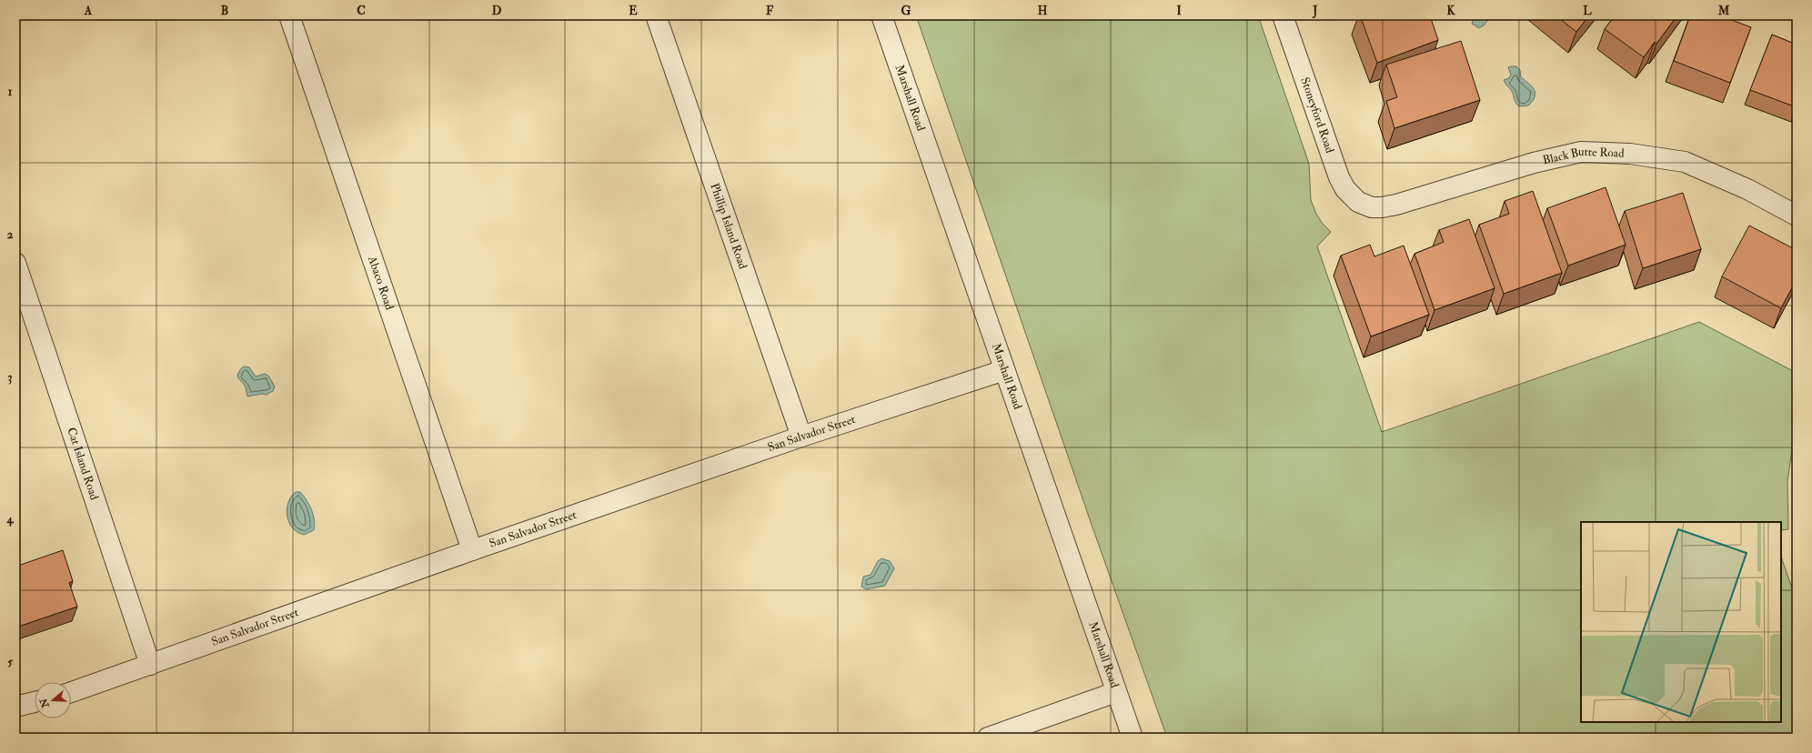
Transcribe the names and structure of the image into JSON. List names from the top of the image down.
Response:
{
  "streets": {
    "street": [
      "Marshall Road",
      "Stoneyford Road",
      "Black Butte Road",
      "Phillip Island Road",
      "Abaco Road",
      "San Salvador Street",
      "Cat Island Road"
    ]
  },
  "crossings": [
    ["Marshall Road", "San Salvador Street"],
    ["Stoneyford Road", "Black Butte Road"],
    ["Phillip Island Road", "San Salvador Street"],
    ["Abaco Road", "San Salvador Street"],
    ["San Salvador Street", "Cat Island Road"]
  ],
  "north": "left",
  "grid": {
    "columns": [
      "A",
      "B",
      "C",
      "D",
      "E",
      "F",
      "G",
      "H",
      "I",
      "J",
      "K",
      "L",
      "M"
    ],
    "rows": [
      "1",
      "2",
      "3",
      "4",
      "5"
    ]
  }
}
